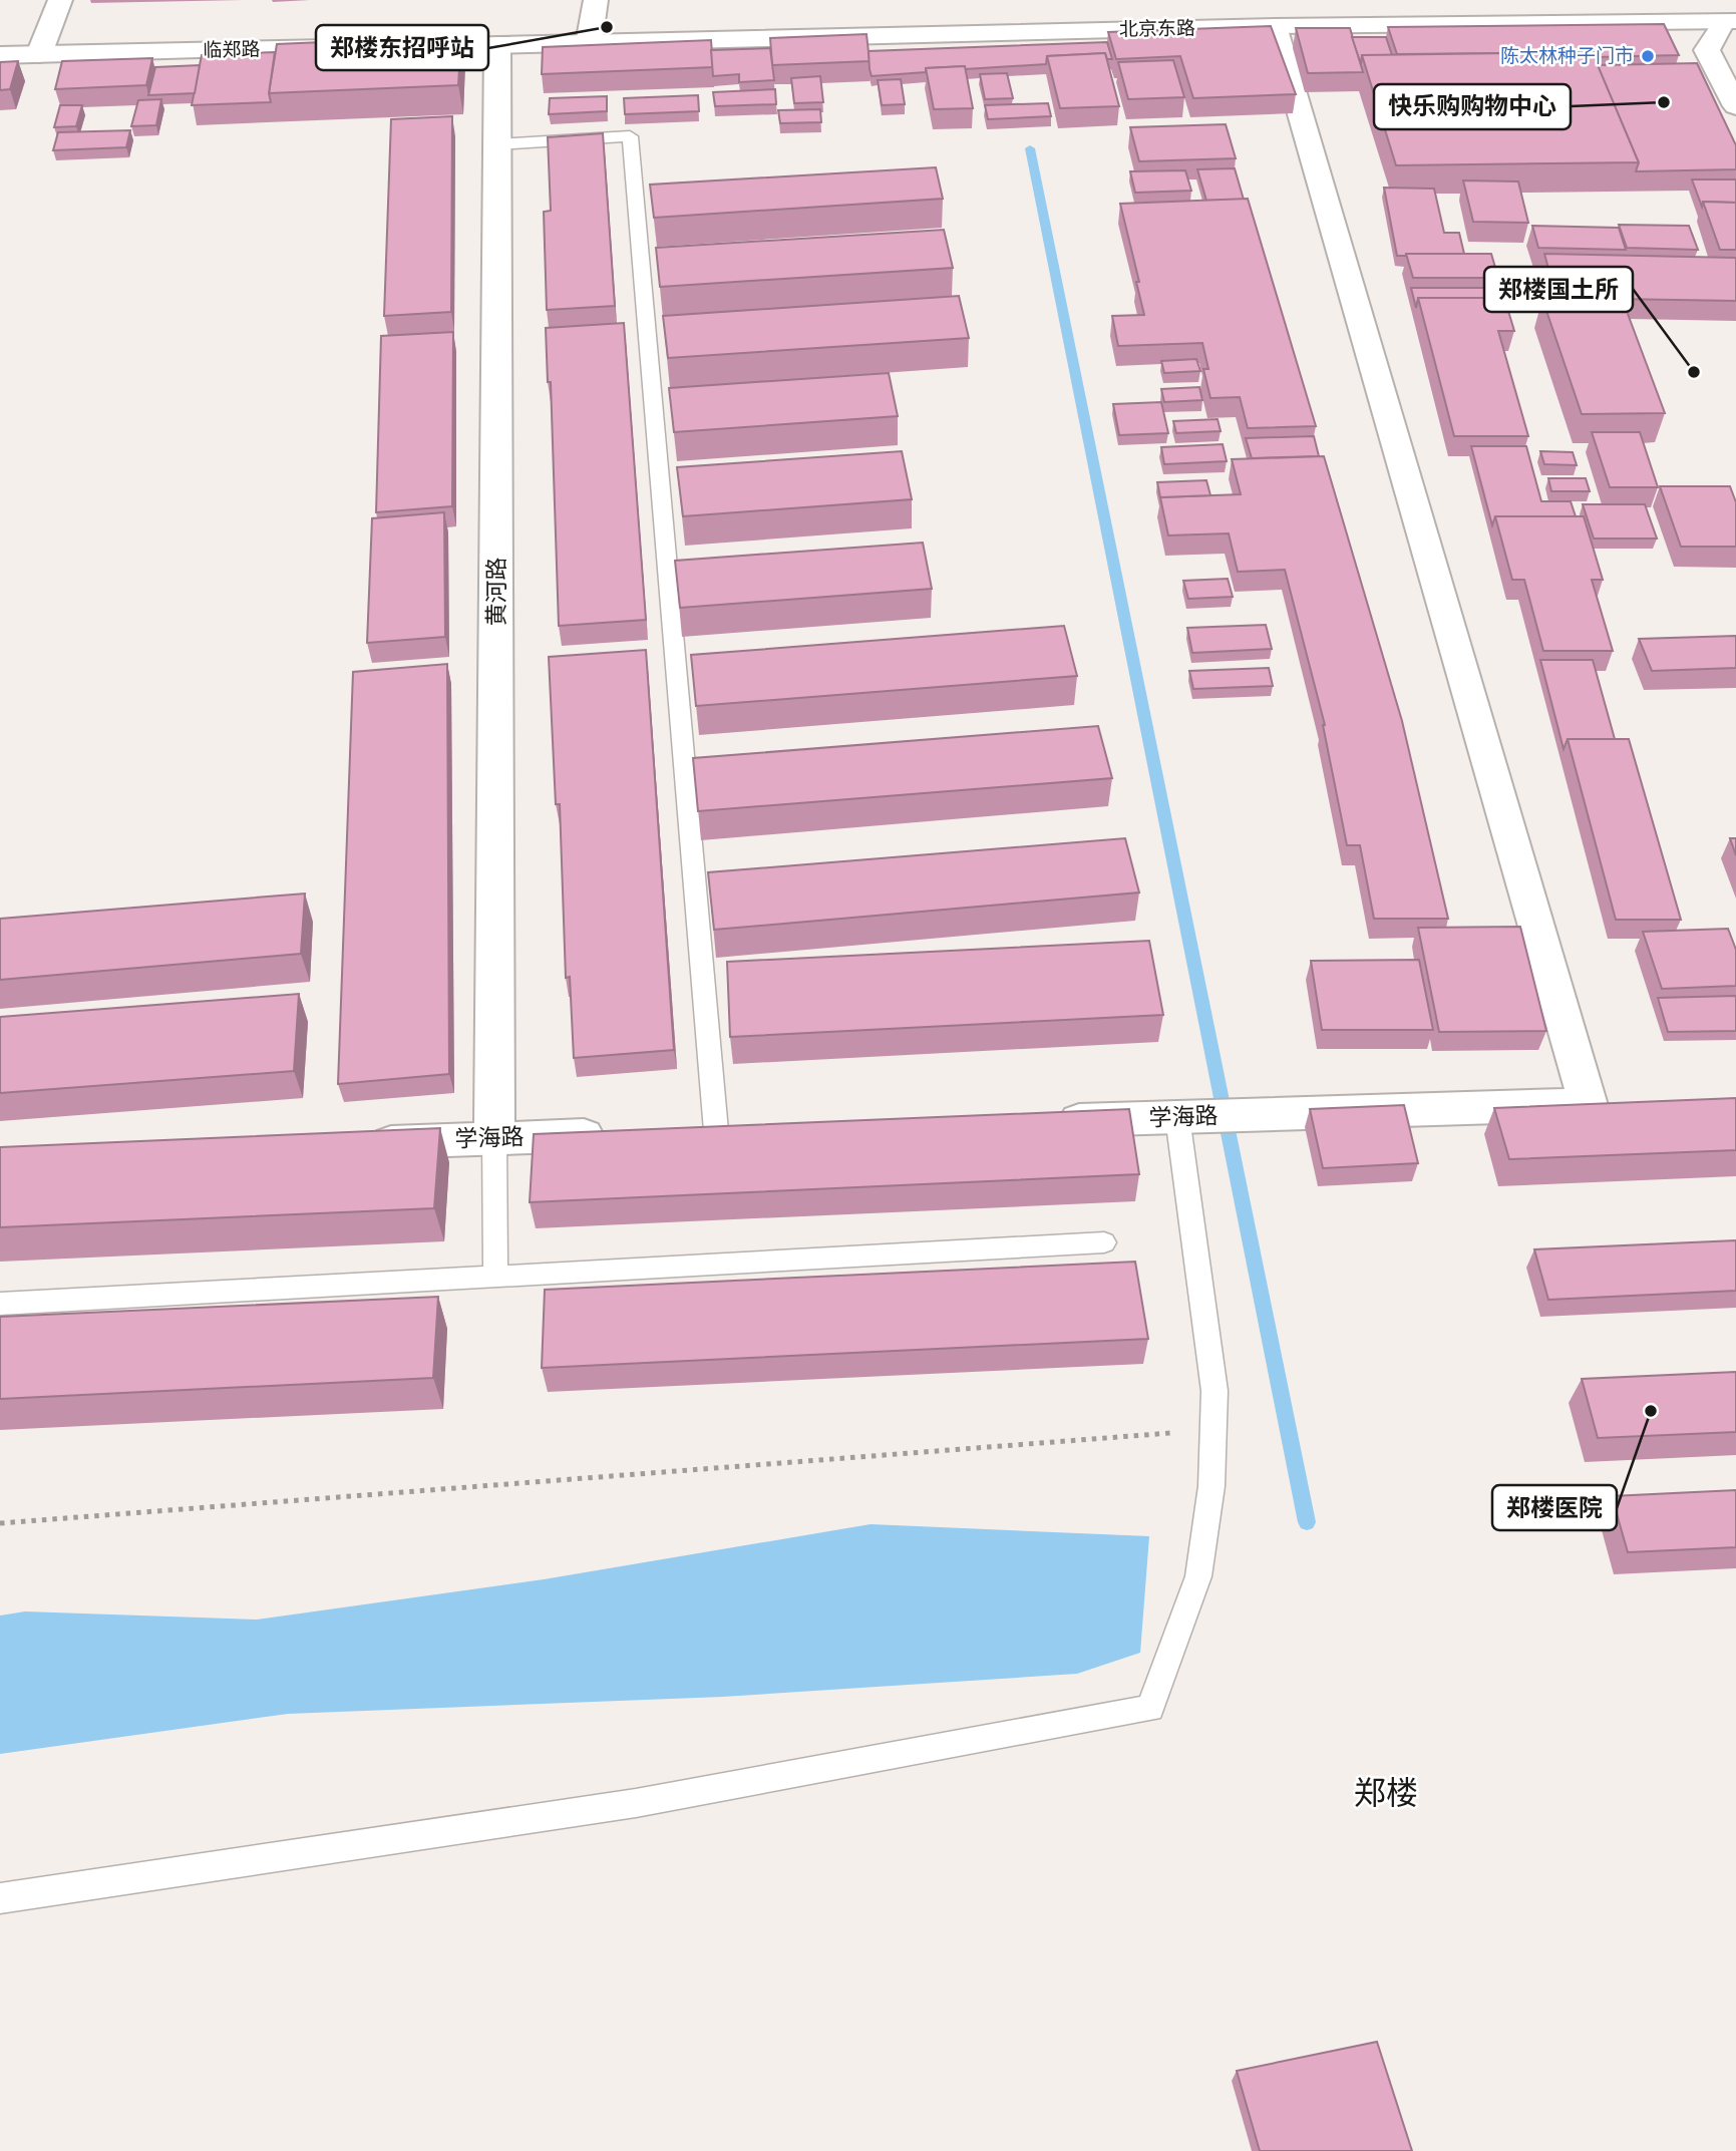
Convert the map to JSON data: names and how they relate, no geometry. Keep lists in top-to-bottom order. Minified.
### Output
{"streets":{"street":["北京东路","临郑路","黄河路","学海路"]},"crossings":[["黄河路","学海路"]],"districts":["郑楼"],"places":["郑楼东招呼站","陈太林种子门市","快乐购购物中心","郑楼国土所","郑楼医院"]}
